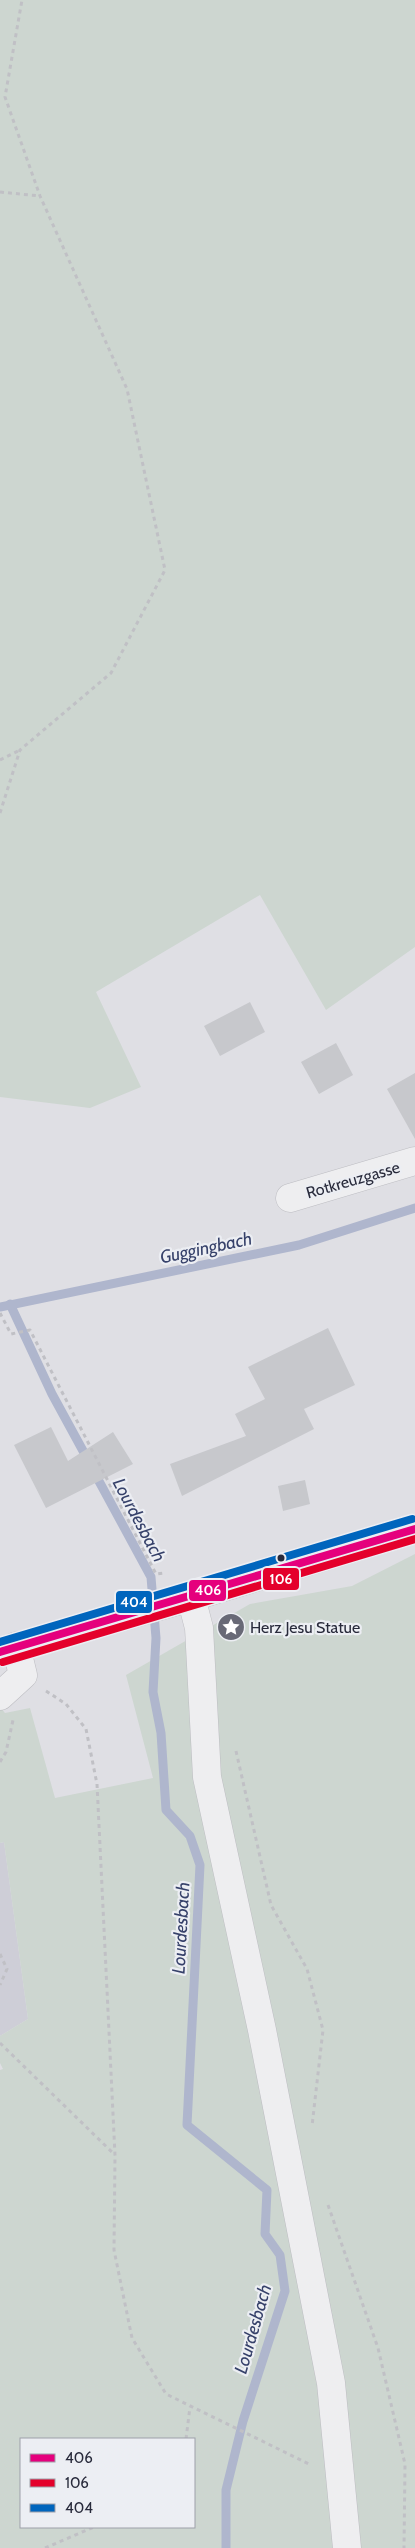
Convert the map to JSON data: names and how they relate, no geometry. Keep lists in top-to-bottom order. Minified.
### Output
{"streets":{"street":["Rotkreuzgasse"]},"water":["Guggingbach","Lourdesbach"],"places":{"place":["Herz Jesu Statue"]},"lines":["transit line 404","transit line 406","transit line 106"],"legend":["406","106","404"]}
